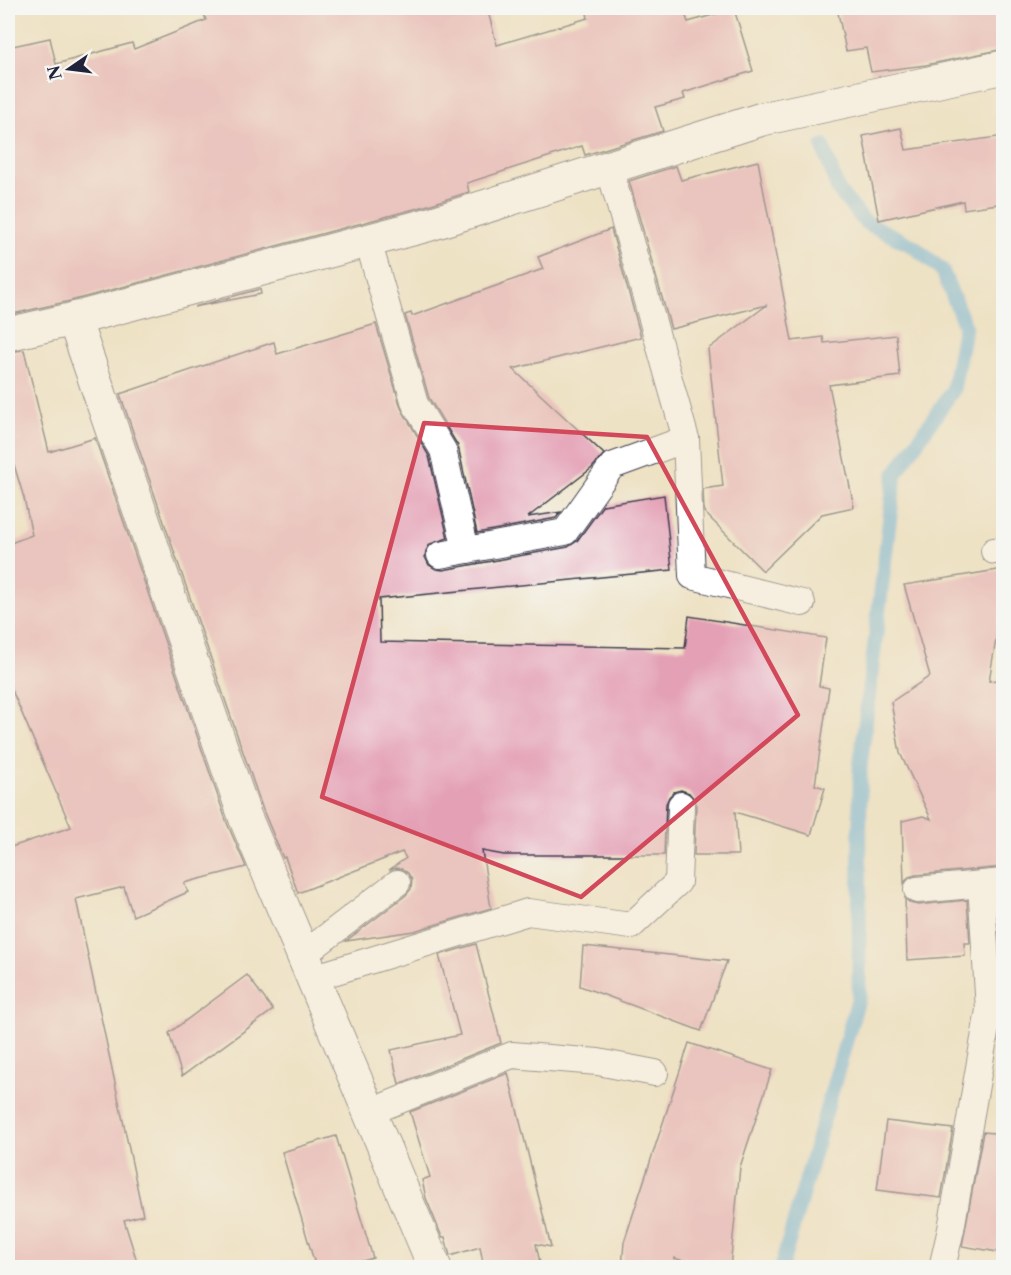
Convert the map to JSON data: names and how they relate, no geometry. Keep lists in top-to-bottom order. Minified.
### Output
{"north":"left"}
